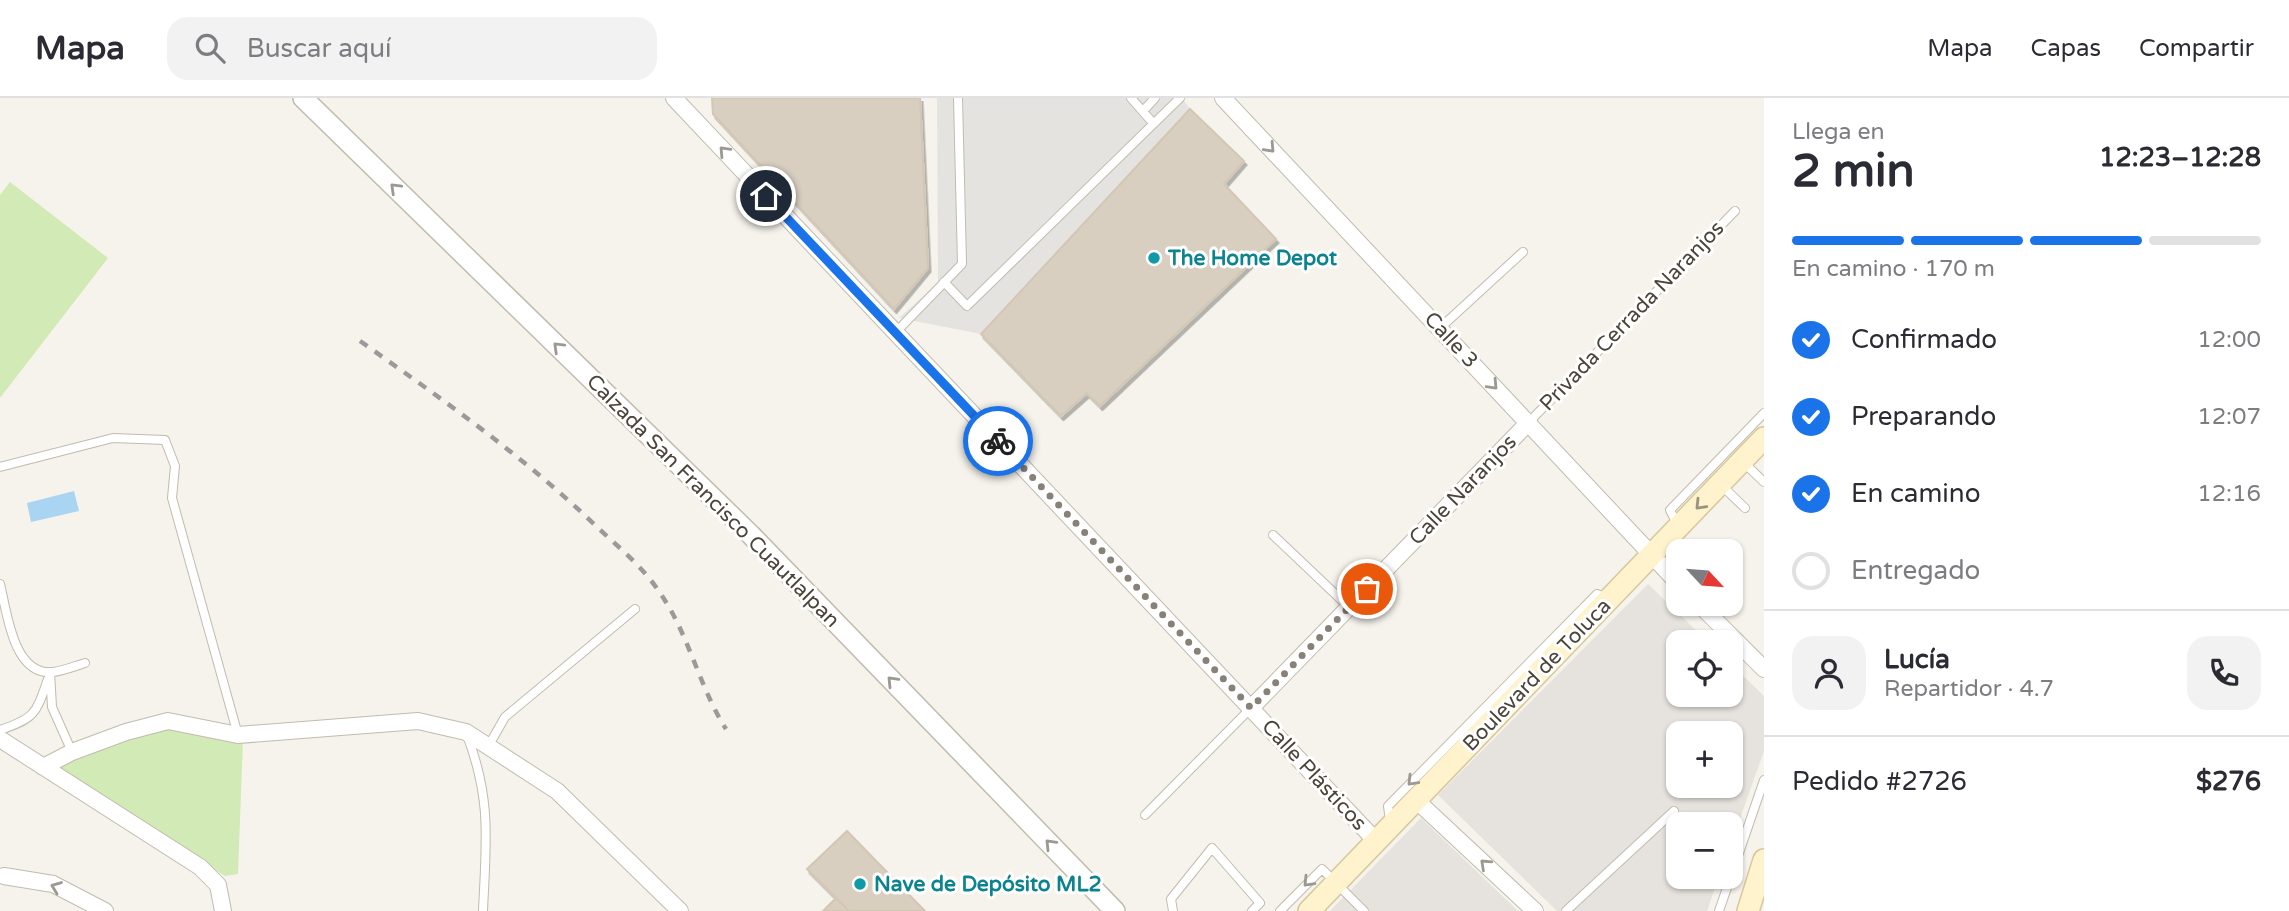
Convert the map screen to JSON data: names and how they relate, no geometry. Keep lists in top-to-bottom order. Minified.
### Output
{"streets":{"main road":["Boulevard de Toluca"],"street":["Calle 3","Calle Naranjos","Calzada San Francisco Cuautlalpan","Calle Plásticos"],"lane":["Privada Cerrada Naranjos"]},"crossings":[["Privada Cerrada Naranjos","Calle 3"],["Privada Cerrada Naranjos","Calle Naranjos"],["Calle 3","Calle Naranjos"],["Calle 3","Boulevard de Toluca"],["Calle Naranjos","Calle Plásticos"],["Boulevard de Toluca","Calle Plásticos"]],"one_way":["Calle 3","Calzada San Francisco Cuautlalpan"],"places":["The Home Depot","Nave de Depósito ML2"],"north":"bottom right","page":{"header":"Mapa","search":"Buscar aquí","nav":["Mapa","Capas","Compartir"],"heading":["2 min","Llega en","12:23–12:28"],"panel":["Lucía","Repartidor · 4.7","Pedido #2726","$276"],"bar":"En camino · 170 m","list":[["Confirmado","12:00"],["Preparando","12:07"],["En camino","12:16"],"Entregado"],"map_buttons":["+","−"]}}
